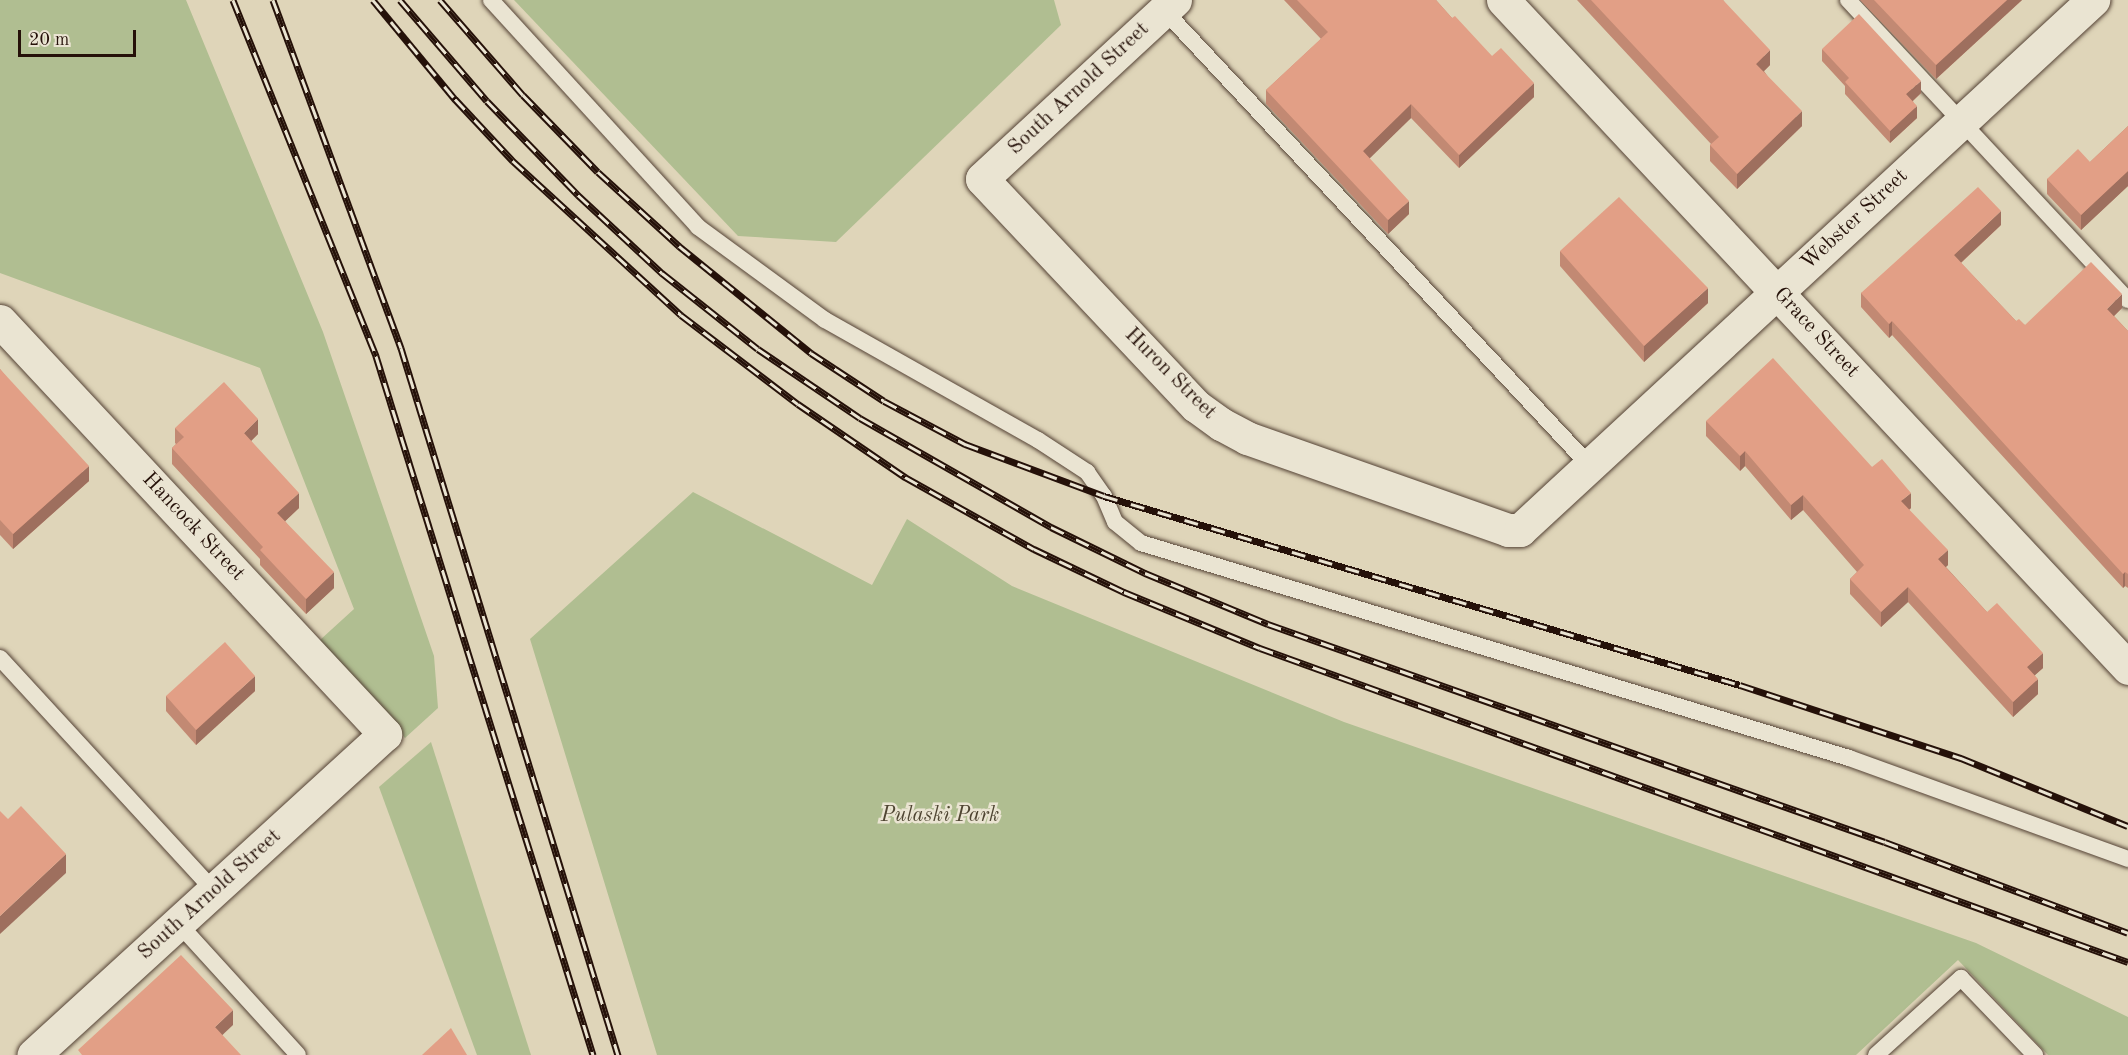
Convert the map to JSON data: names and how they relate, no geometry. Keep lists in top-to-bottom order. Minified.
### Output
{"streets":{"street":["South Arnold Street","Webster Street","Grace Street","Huron Street","Hancock Street"]},"crossings":[["South Arnold Street","Huron Street"],["South Arnold Street","Hancock Street"],["Webster Street","Grace Street"],["Webster Street","Huron Street"]],"parks":["Pulaski Park"],"scale_bar":"20 m"}
